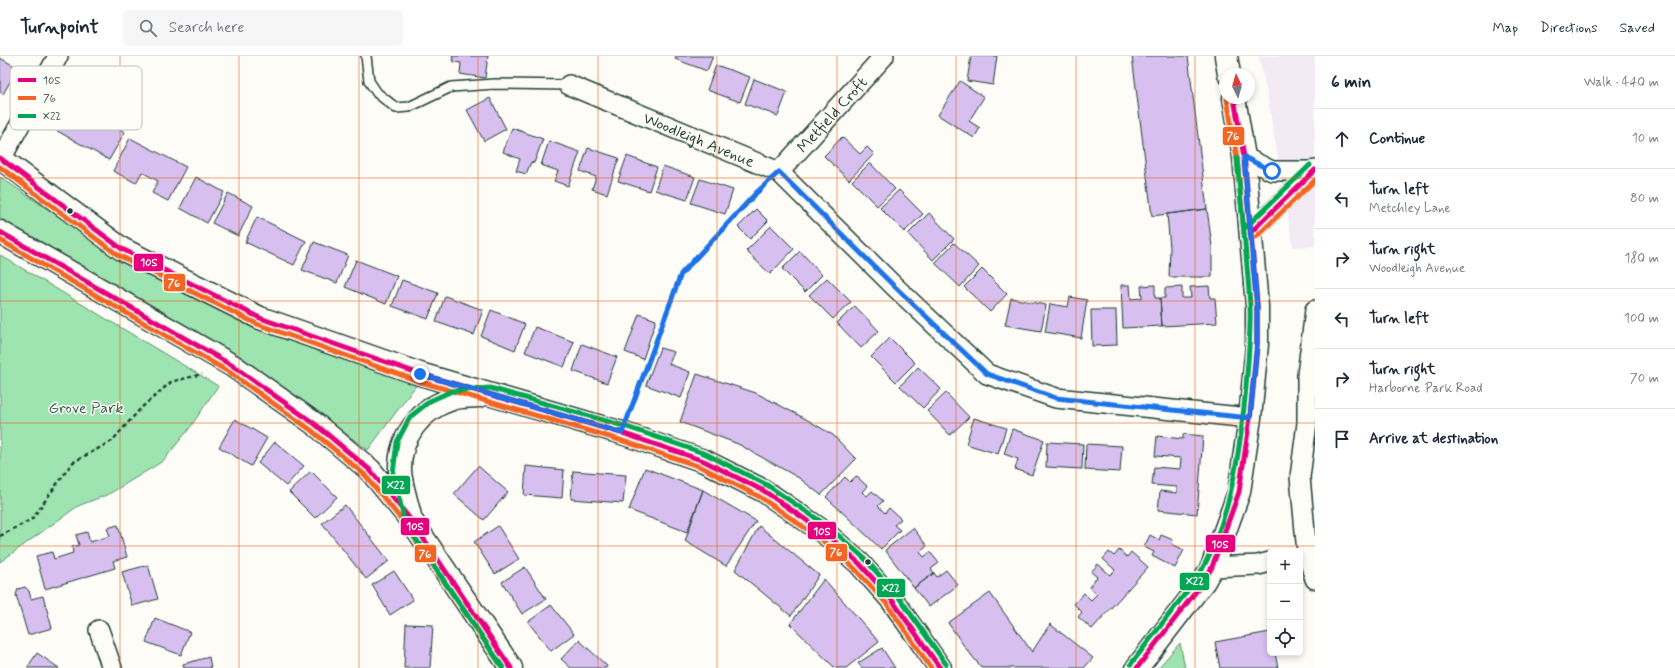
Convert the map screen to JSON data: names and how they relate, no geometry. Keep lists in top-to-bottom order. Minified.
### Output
{"streets":{"street":["Metfield Croft","Woodleigh Avenue"]},"crossings":[["Metfield Croft","Woodleigh Avenue"]],"parks":["Grove Park"],"lines":["transit line 10S","transit line 76","transit line X22"],"legend":["10S","76","X22"],"north":"top","page":{"header":"Turnpoint","search":"Search here","nav":["Map","Directions","Saved"],"heading":["6 min","Walk · 440 m"],"list":[["Continue","10 m"],["Turn left","Metchley Lane","80 m"],["Turn right","Woodleigh Avenue","180 m"],["Turn left","100 m"],["Turn right","Harborne Park Road","70 m"],"Arrive at destination"],"map_buttons":["+","−"]}}
